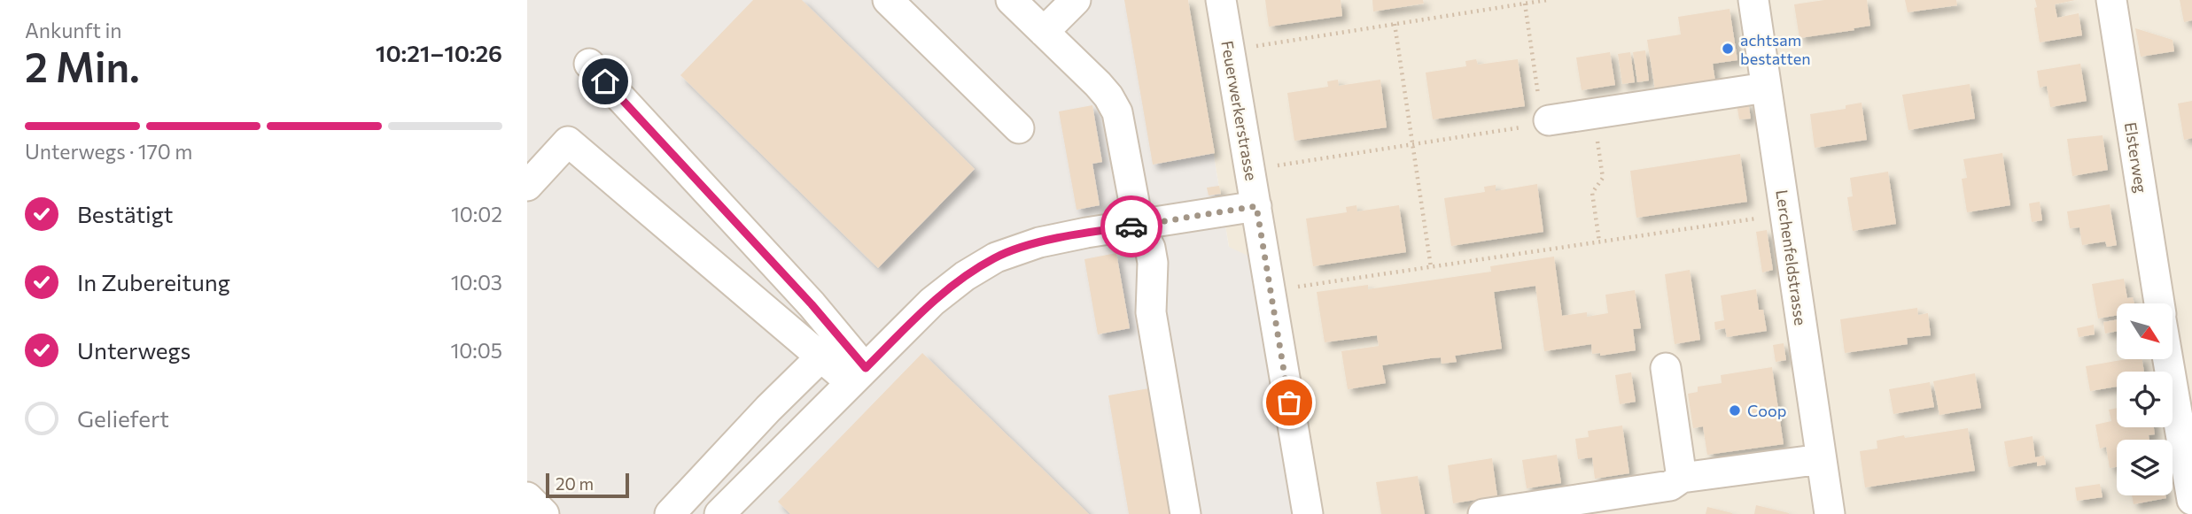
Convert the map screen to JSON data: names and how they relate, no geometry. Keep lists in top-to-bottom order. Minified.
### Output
{"streets":{"street":["Feuerwerkerstrasse","Elsterweg","Lerchenfeldstrasse"]},"places":["achtsam bestatten","Coop"],"scale_bar":"20 m","north":"bottom right","page":{"heading":["2 Min.","Ankunft in","10:21–10:26"],"bar":"Unterwegs · 170 m","list":[["Bestätigt","10:02"],["In Zubereitung","10:03"],["Unterwegs","10:05"],"Geliefert"],"scale":"20 m"}}
